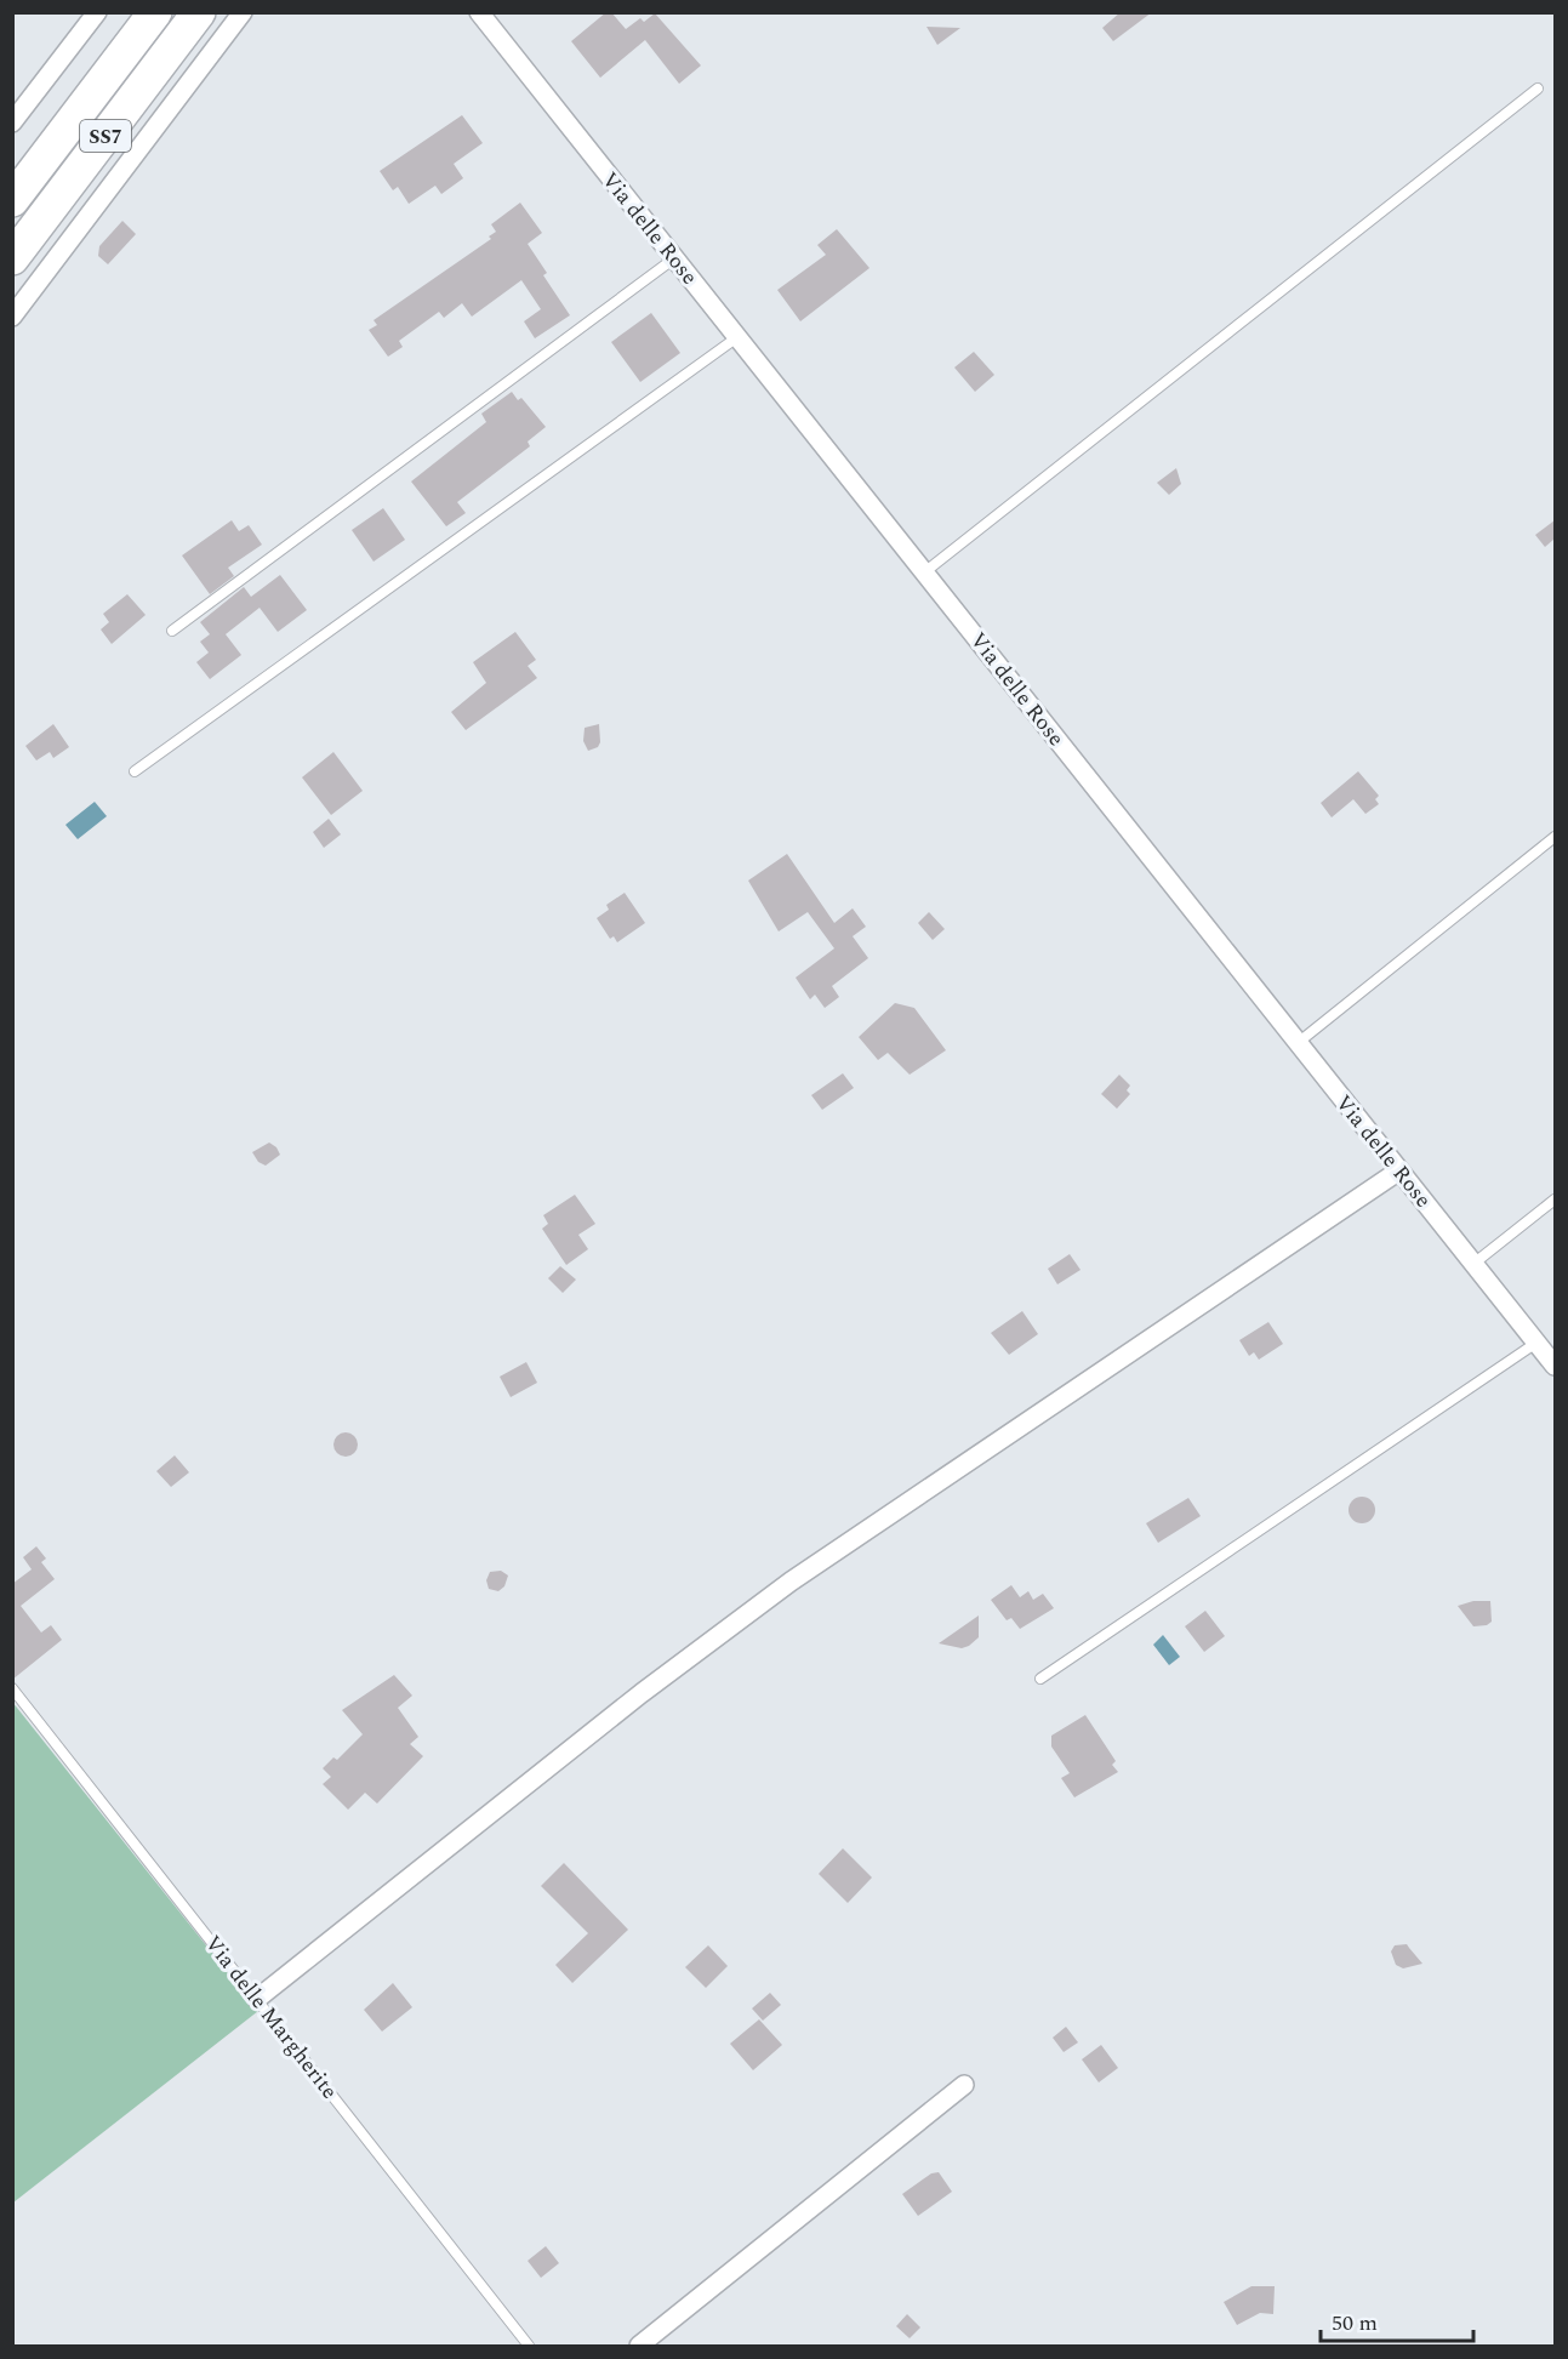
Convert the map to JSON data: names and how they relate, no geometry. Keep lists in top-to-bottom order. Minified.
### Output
{"streets":{"highway":["SS7"],"street":["Via delle Rose"],"lane":["Via delle Margherite"]},"scale_bar":"50 m"}
